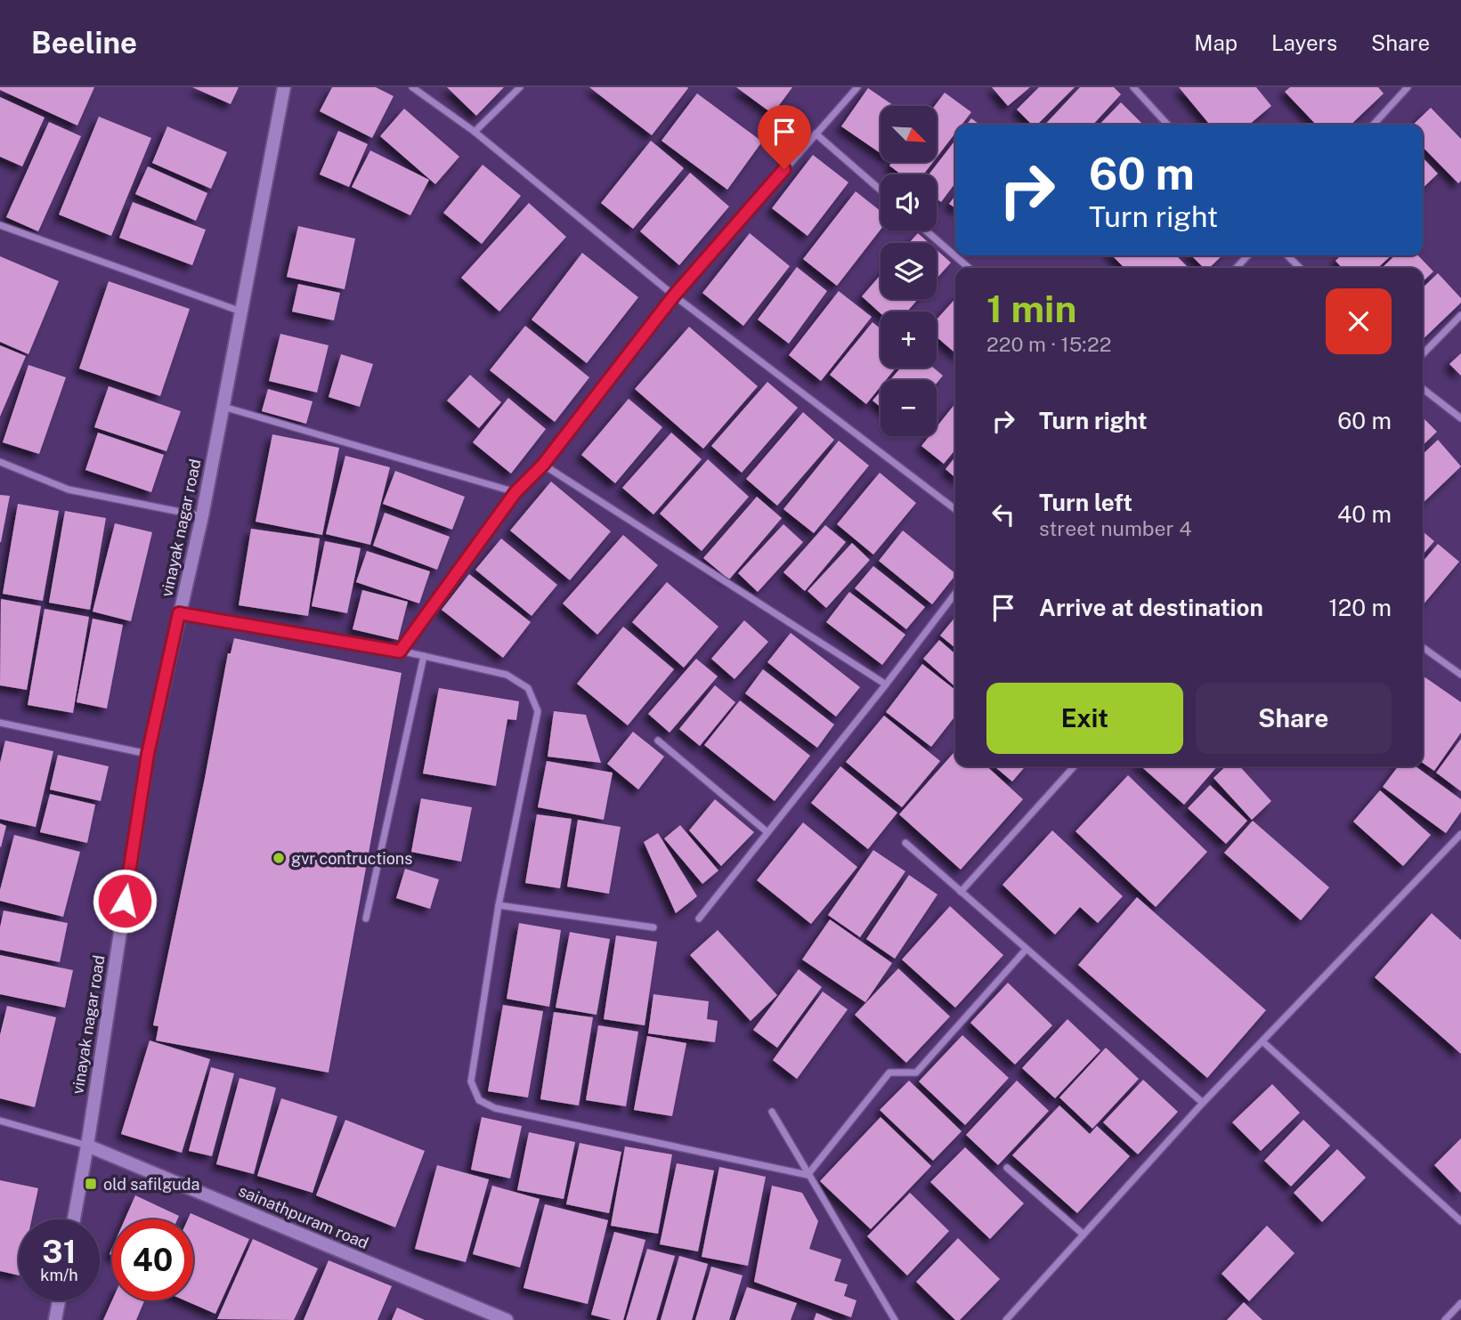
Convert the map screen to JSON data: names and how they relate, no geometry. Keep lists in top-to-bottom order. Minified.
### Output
{"streets":{"street":["vinayak nagar road","sainathpuram road"]},"crossings":[["vinayak nagar road","sainathpuram road"]],"places":{"other":["gvr contructions"],"transit":["old safilguda"]},"north":"bottom right","page":{"header":"Beeline","nav":["Map","Layers","Share"],"map_buttons":["+","−"],"turn":["60 m","Turn right"],"heading":["1 min","220 m · 15:22"],"list":[{"name":"Turn right","value":"60 m"},{"name":"Turn left","note":"street number 4","value":"40 m"},{"name":"Arrive at destination","value":"120 m"}],"buttons":["Exit","Share"],"speed":"31 km/h","limit":"40"}}
